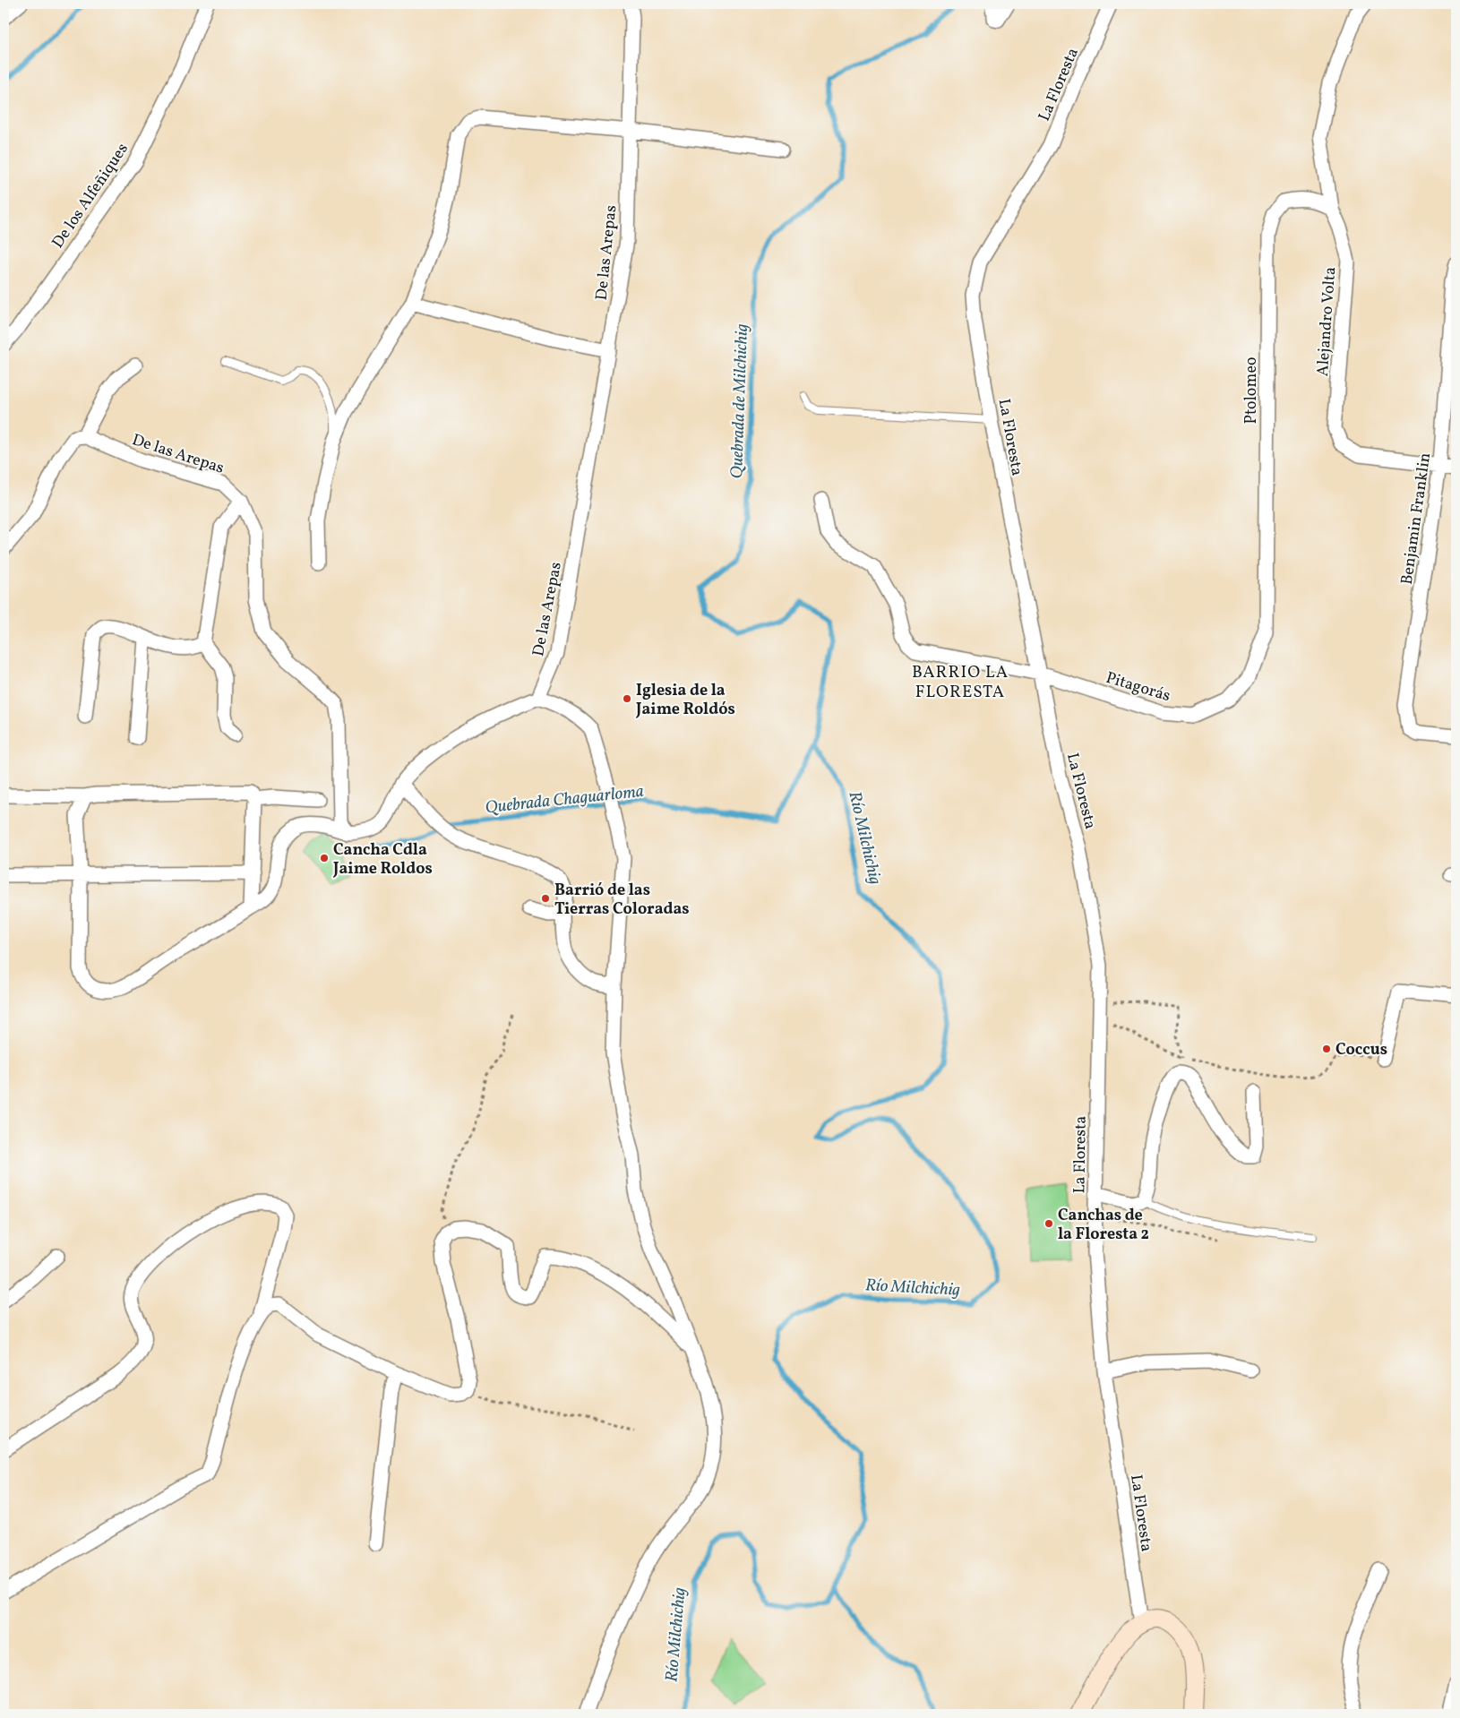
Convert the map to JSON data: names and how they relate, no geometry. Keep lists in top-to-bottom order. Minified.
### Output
{"streets":{"street":["La Floresta","De los Alfeñiques","De las Arepas","Alejandro Volta","Ptolomeo","Benjamin Franklin","Pitagorás"]},"crossings":[["La Floresta","Pitagorás"],["Alejandro Volta","Ptolomeo"],["Alejandro Volta","Benjamin Franklin"],["Ptolomeo","Pitagorás"]],"districts":["BARRIO LA FLORESTA"],"water":["Quebrada de Milchichig","Quebrada Chaguarloma","Río Milchichig"],"places":["Iglesia de la Jaime Roldós","Cancha Cdla Jaime Roldos","Barrió de las Tierras Coloradas","Coccus","Canchas de la Floresta 2"]}
